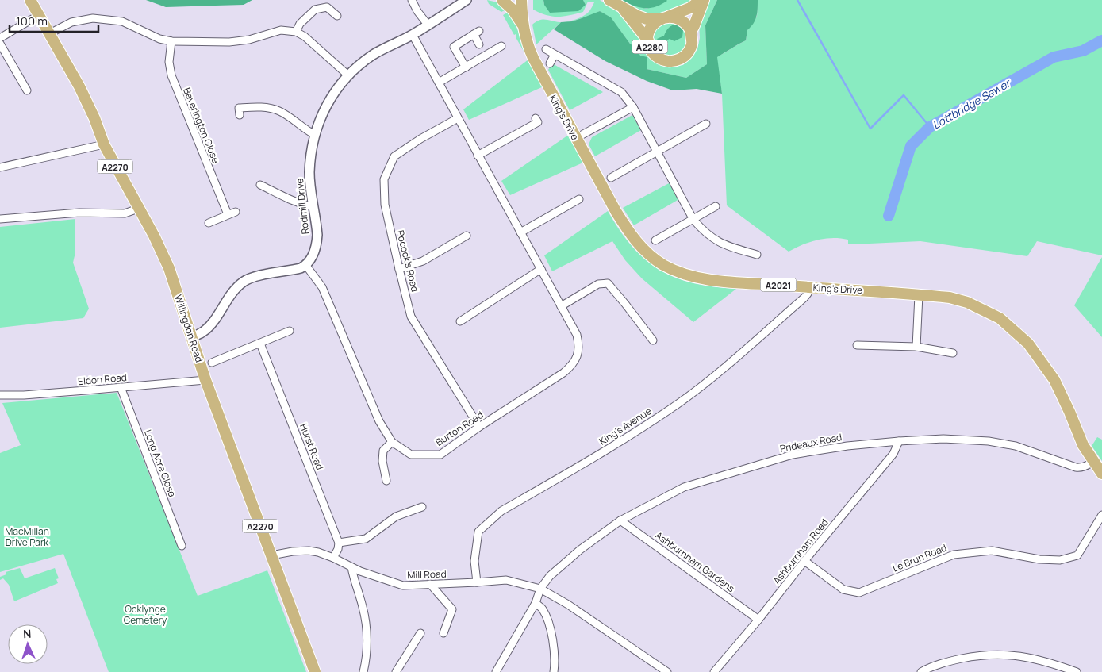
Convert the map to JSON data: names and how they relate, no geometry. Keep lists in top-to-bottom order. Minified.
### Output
{"streets":{"main road":["A2280","King's Drive","A2270","A2021","Willingdon Road"],"street":["Beverington Close","Rodmill Drive","Pocock's Road","Eldon Road","King's Avenue","Burton Road","Prideaux Road","Hurst Road","Long Acre Close","Ashburnham Road","Le Brun Road","Ashburnham Gardens","Mill Road"]},"crossings":[["King's Drive","A2021"],["King's Drive","King's Avenue"],["King's Drive","Prideaux Road"],["Rodmill Drive","Burton Road"],["Pocock's Road","Burton Road"],["A2021","Prideaux Road"],["Willingdon Road","Eldon Road"],["Willingdon Road","Mill Road"],["Eldon Road","Long Acre Close"],["King's Avenue","Mill Road"],["Prideaux Road","Ashburnham Road"],["Prideaux Road","Ashburnham Gardens"],["Prideaux Road","Mill Road"],["Ashburnham Road","Le Brun Road"],["Ashburnham Road","Ashburnham Gardens"]],"water":["Lottbridge Sewer"],"parks":["MacMillan Drive Park","Ocklynge Cemetery"],"scale_bar":"100 m","north":"top"}
